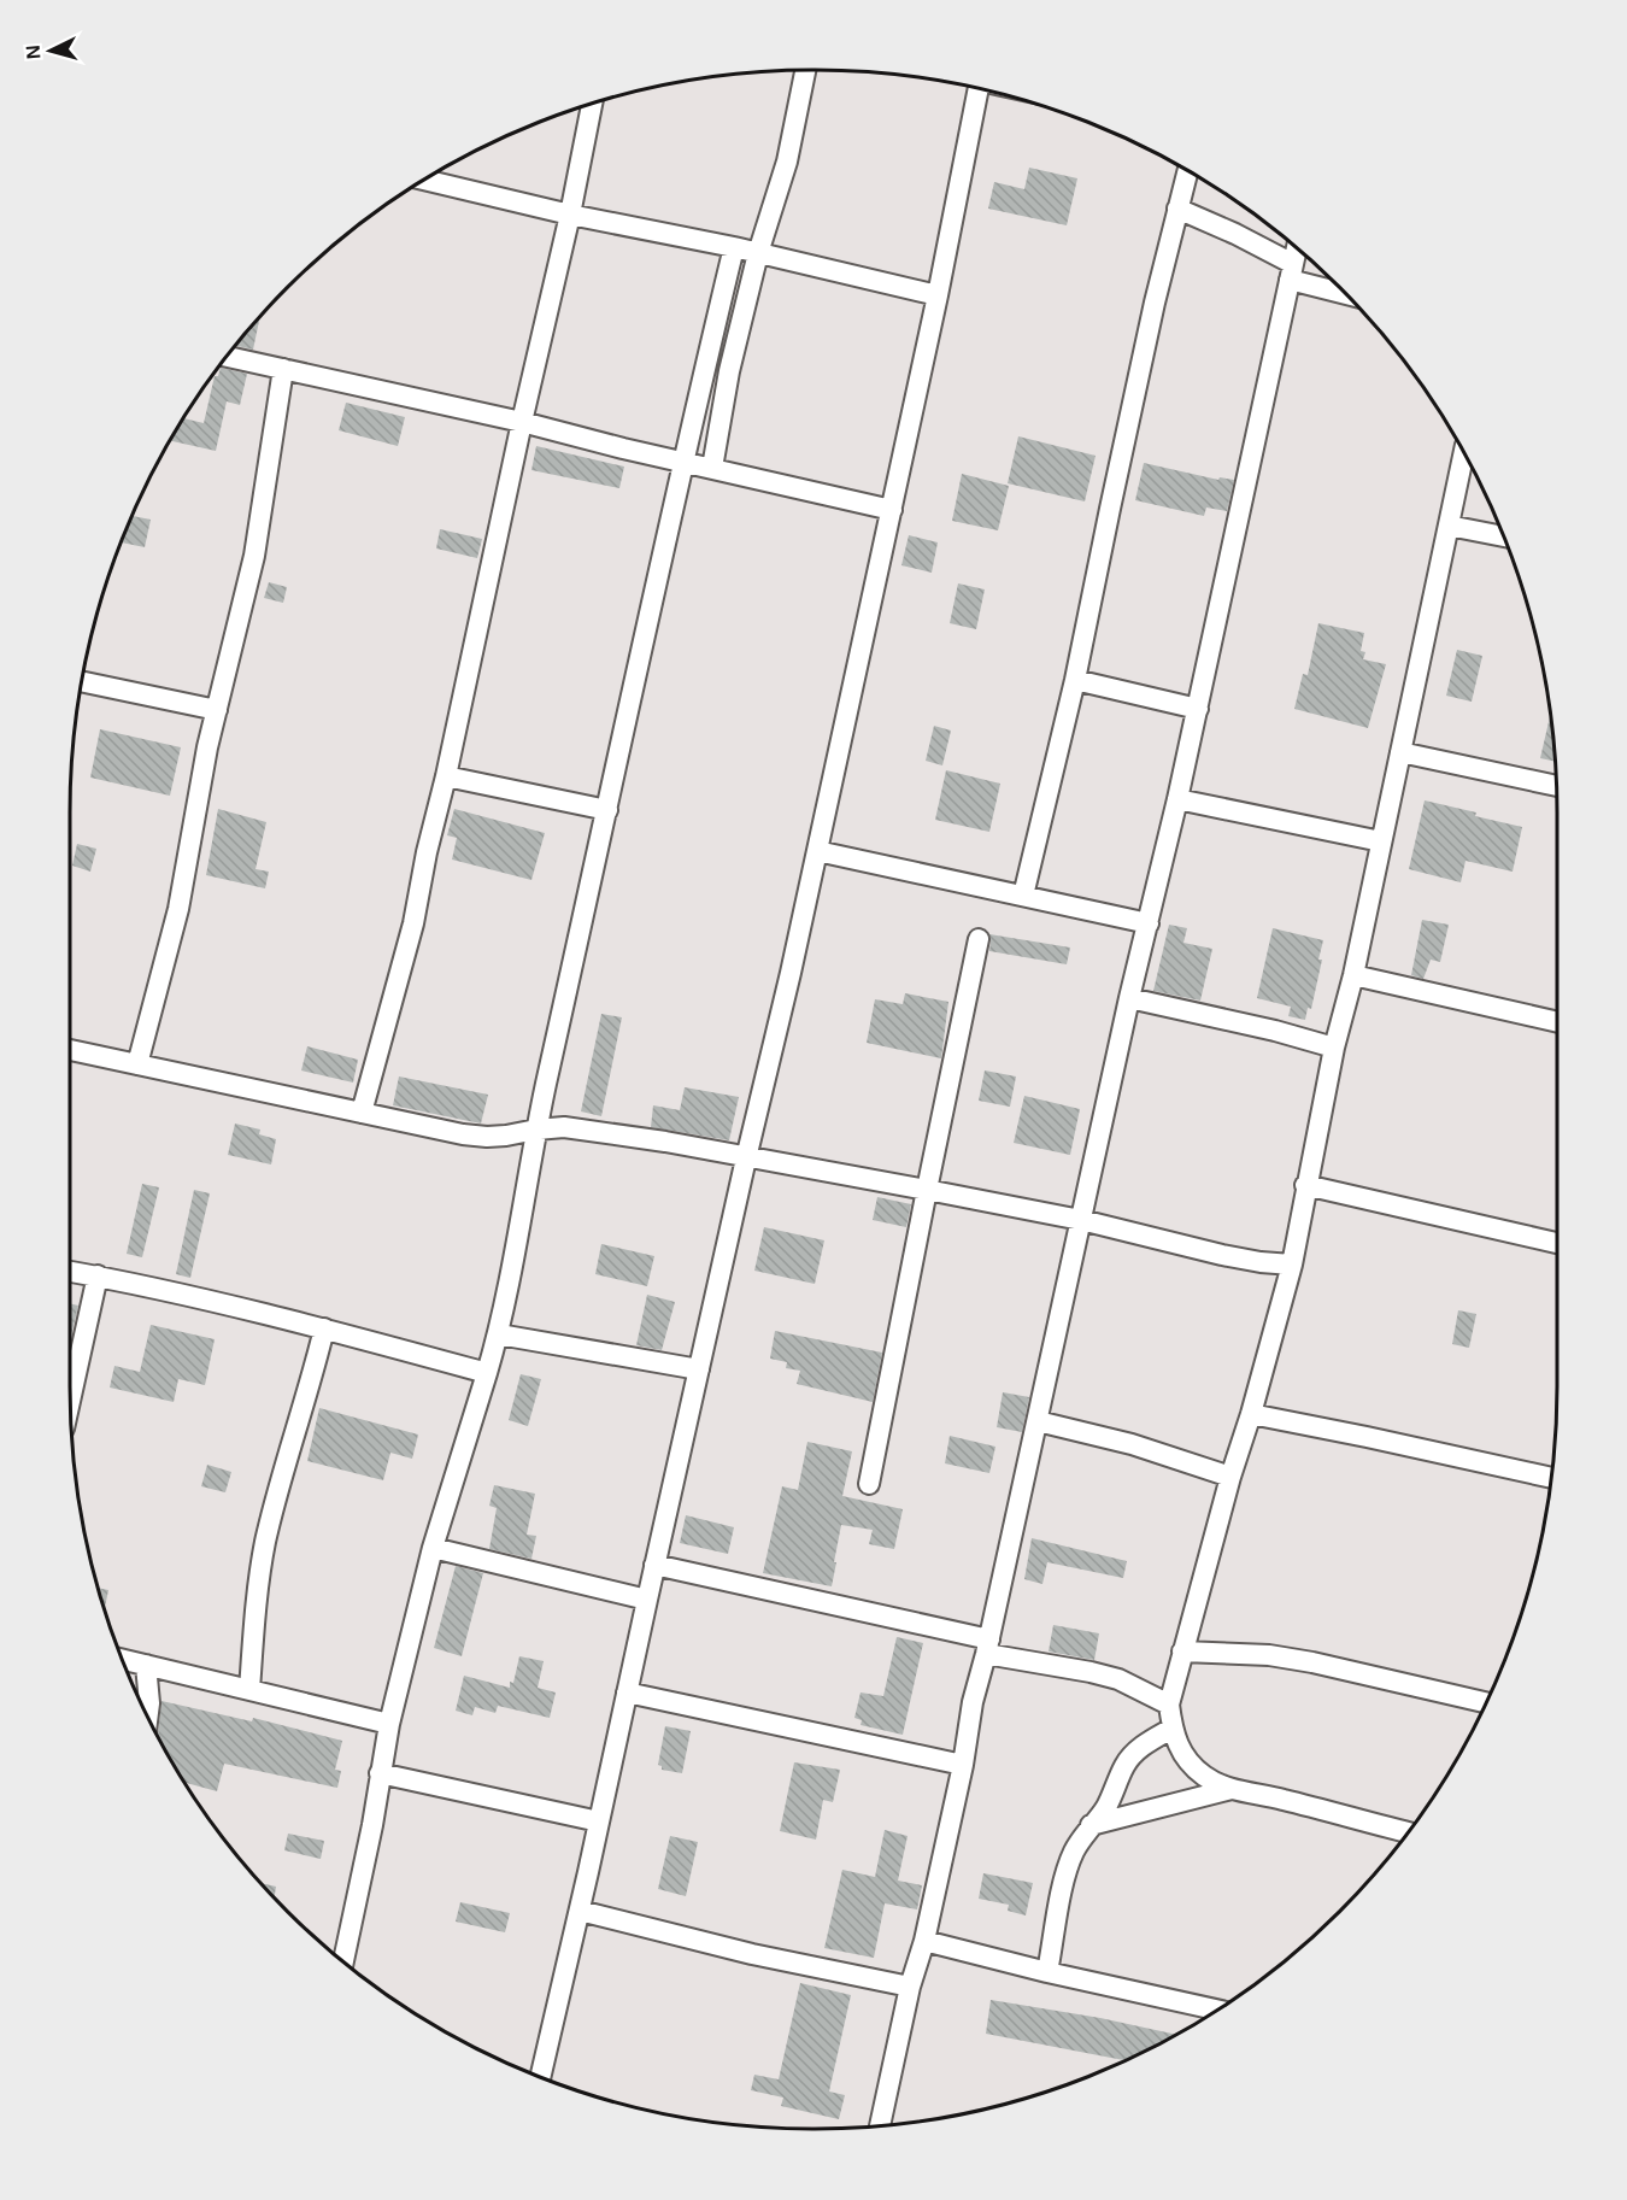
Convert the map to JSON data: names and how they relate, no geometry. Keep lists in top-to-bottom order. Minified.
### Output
{"north":"left"}
